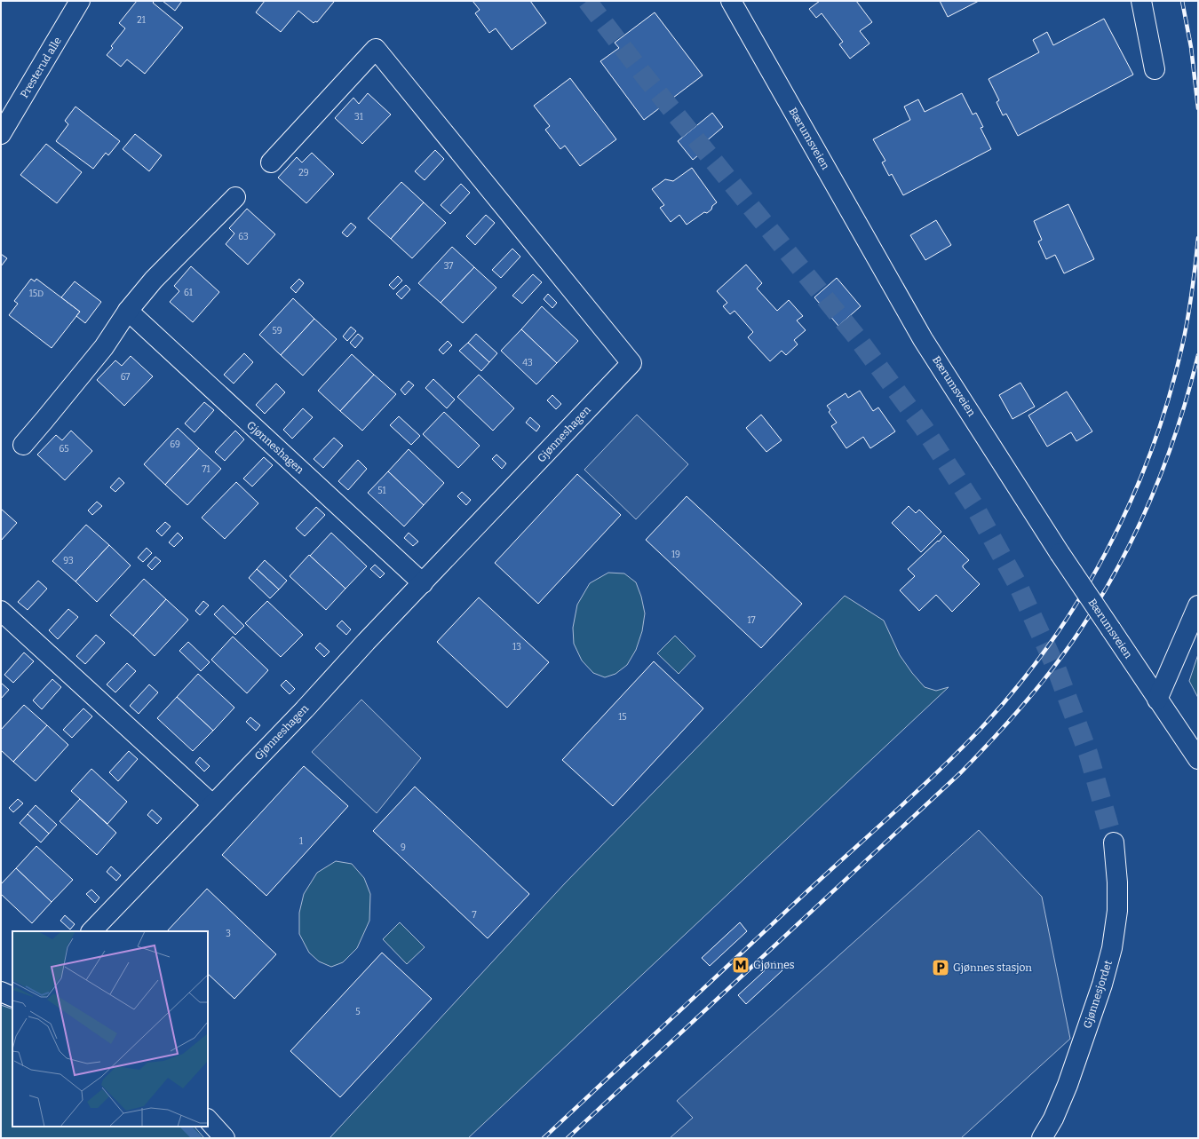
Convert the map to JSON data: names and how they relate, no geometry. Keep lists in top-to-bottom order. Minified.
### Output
{"streets":{"street":["Presterud alle","Bærumsveien","Gjønneshagen","Gjønnesjordet"]},"places":{"metro station":["Gjønnes"],"parking":["Gjønnes stasjon"]},"house_numbers":["21","31","29","63","37","61","15D","59","43","67","69","65","71","51","19","93","17","13","15","1","9","7","3","5"]}
